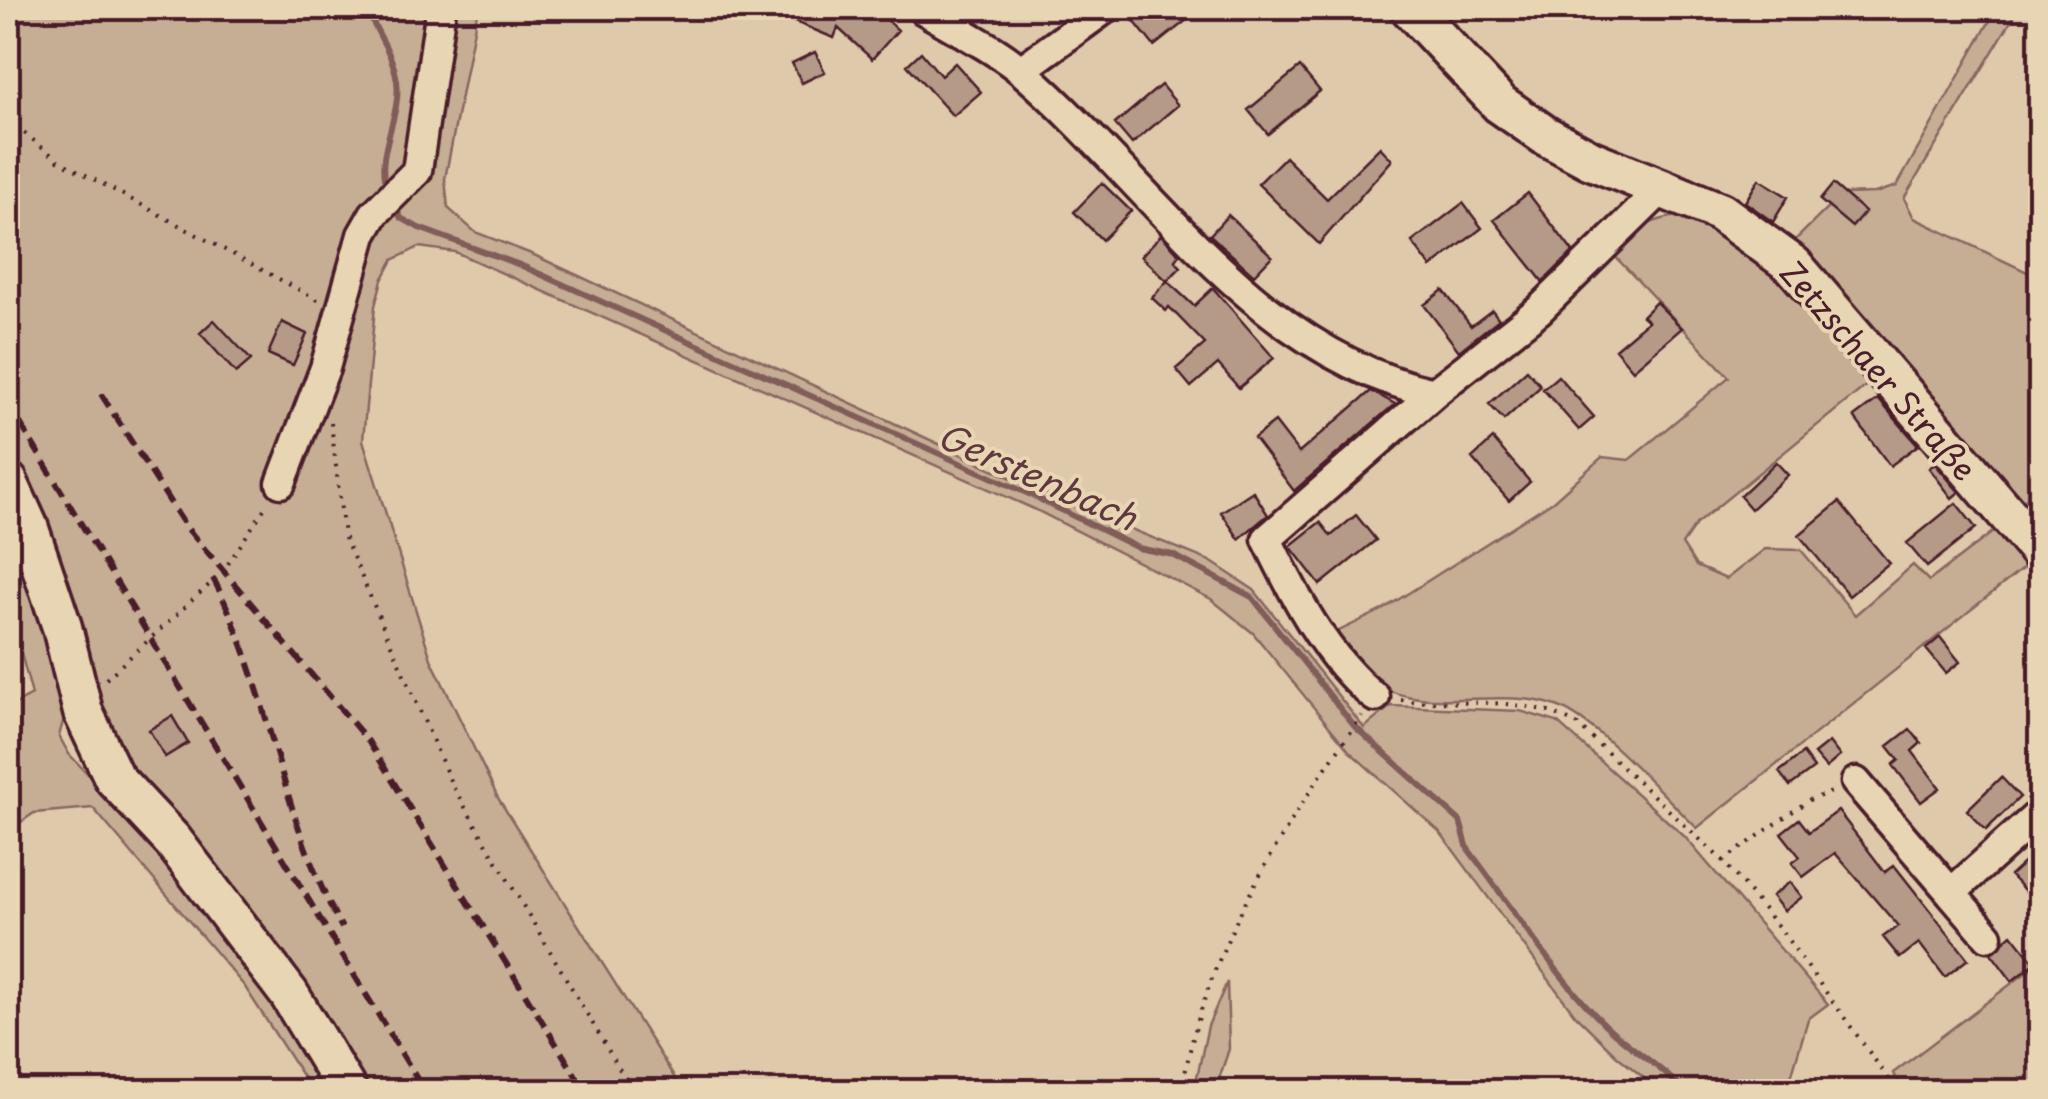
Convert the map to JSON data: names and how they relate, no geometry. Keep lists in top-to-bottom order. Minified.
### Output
{"streets":{"street":["Zetzschaer Straße"]},"water":["Gerstenbach"]}
